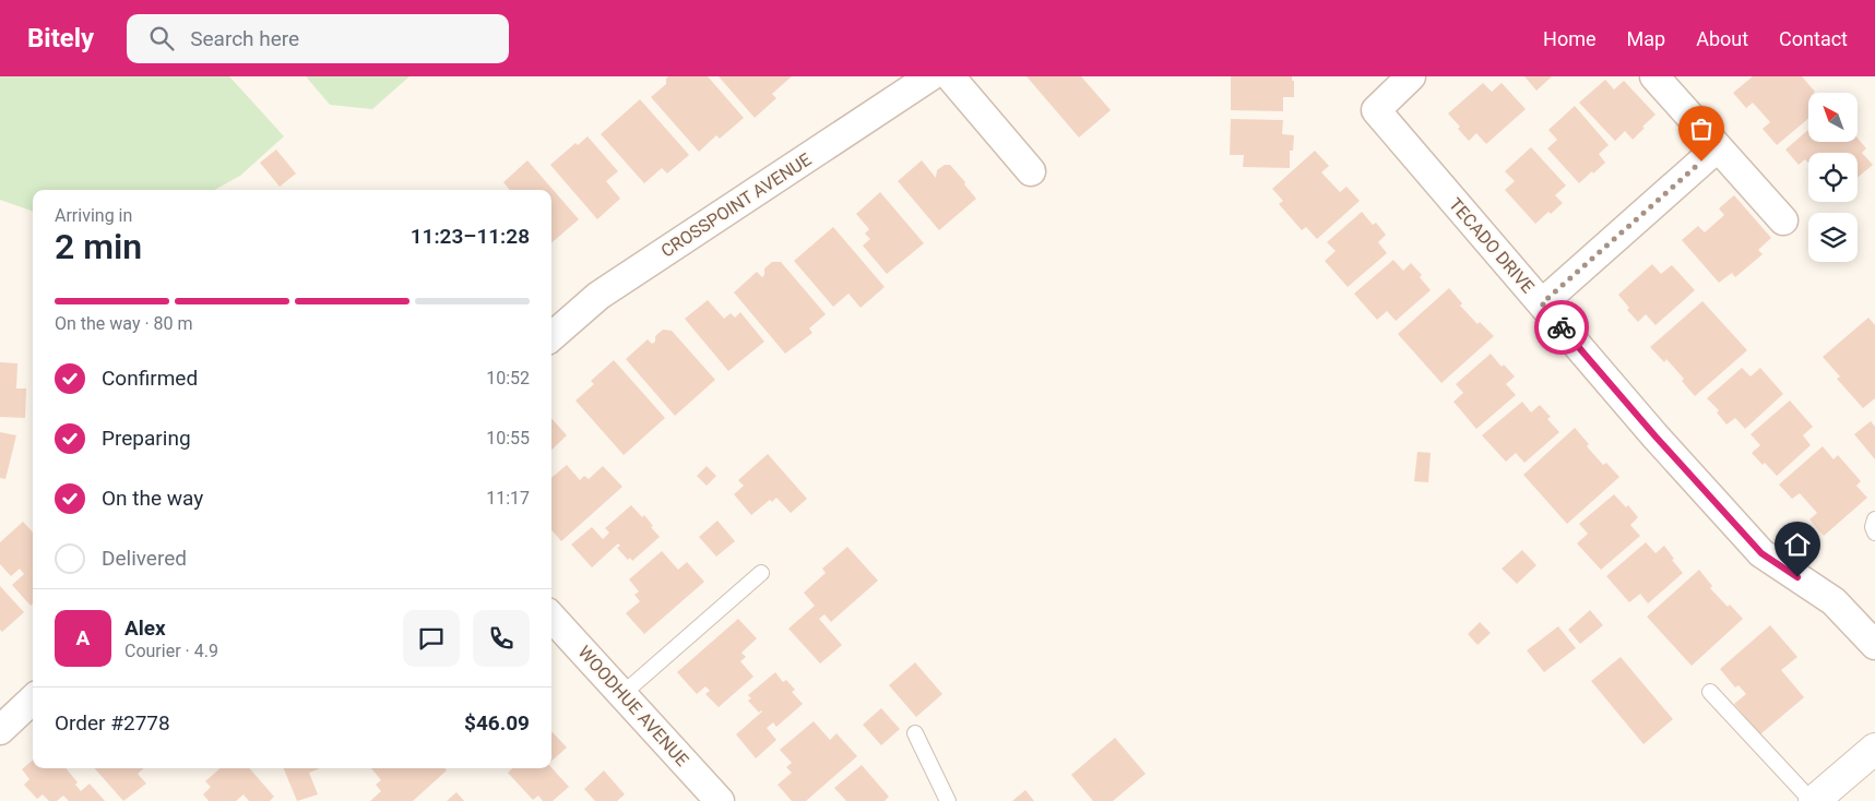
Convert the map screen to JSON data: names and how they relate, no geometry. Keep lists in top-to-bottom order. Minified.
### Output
{"streets":{"street":["CROSSPOINT AVENUE","TECADO DRIVE","WOODHUE AVENUE"]},"north":"top left","page":{"header":"Bitely","search":"Search here","nav":["Home","Map","About","Contact"],"heading":["2 min","Arriving in","11:23–11:28"],"panel":["Alex","Courier · 4.9","Order #2778","$46.09"],"bar":"On the way · 80 m","list":[["Confirmed","10:52"],["Preparing","10:55"],["On the way","11:17"],"Delivered"],"round":"A"}}
